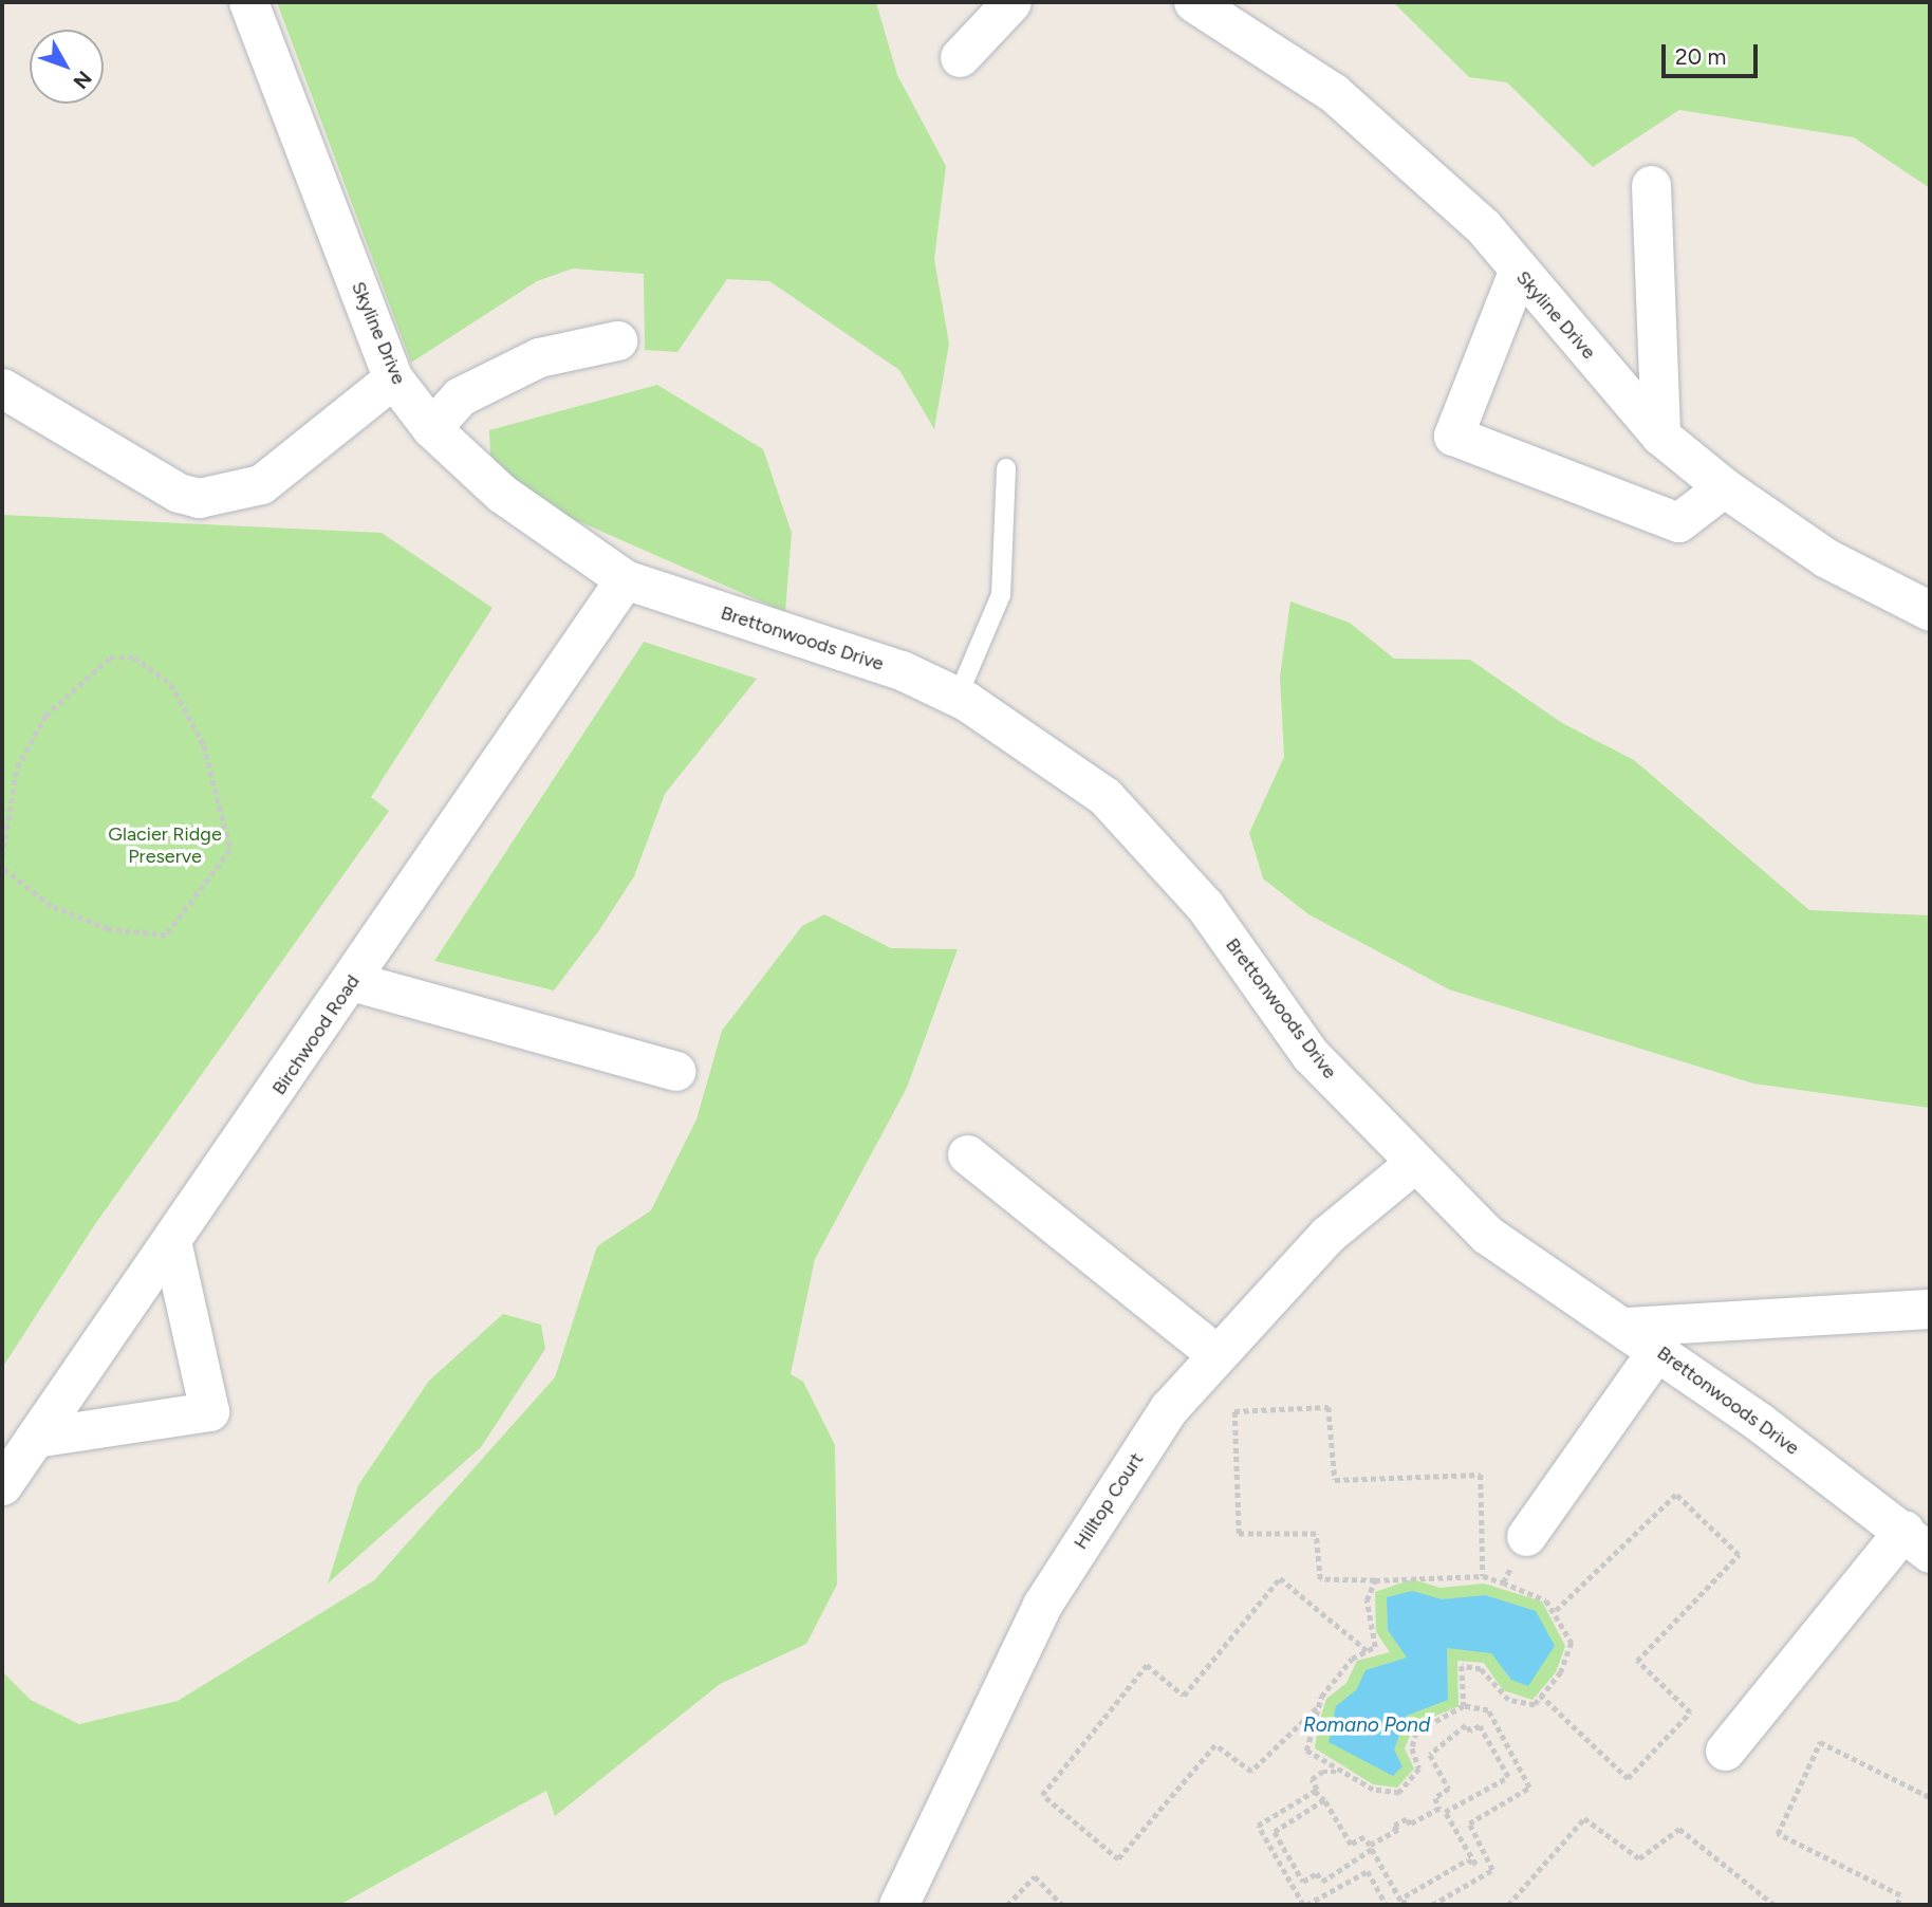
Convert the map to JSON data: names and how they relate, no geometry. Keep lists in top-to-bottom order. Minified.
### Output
{"streets":{"street":["Skyline Drive","Brettonwoods Drive","Birchwood Road","Hilltop Court"]},"crossings":[["Skyline Drive","Brettonwoods Drive"],["Skyline Drive","Birchwood Road"],["Brettonwoods Drive","Birchwood Road"],["Brettonwoods Drive","Hilltop Court"]],"water":["Romano Pond"],"parks":["Glacier Ridge Preserve"],"scale_bar":"20 m","north":"bottom right"}
